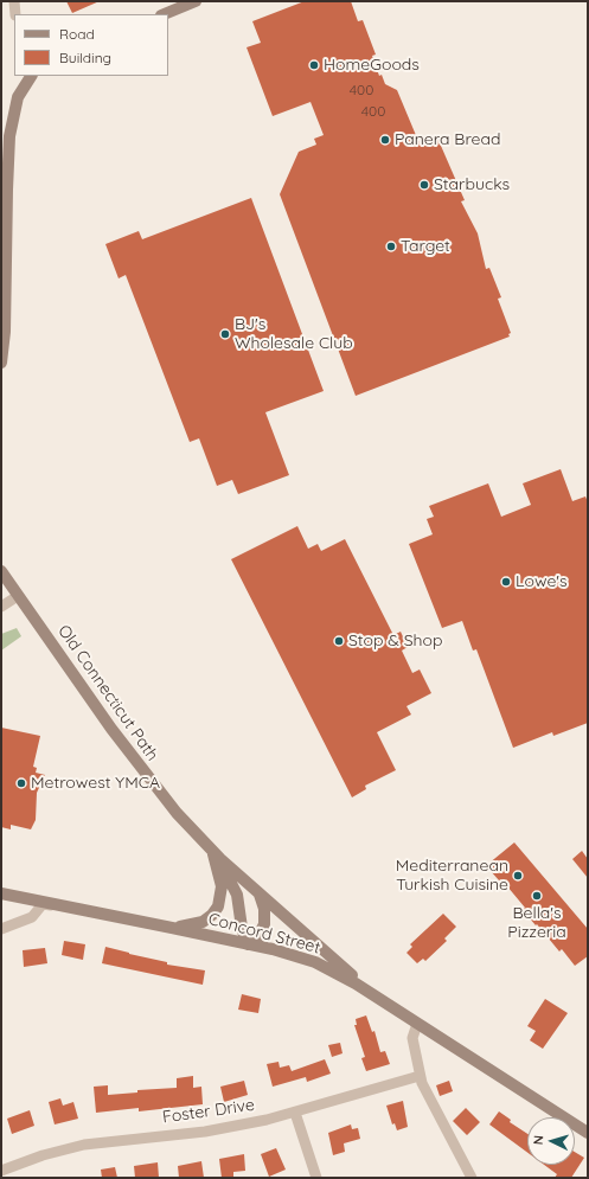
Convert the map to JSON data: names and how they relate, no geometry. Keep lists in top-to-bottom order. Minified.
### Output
{"streets":{"main road":["Old Connecticut Path","Concord Street"],"street":["Foster Drive"]},"crossings":[["Old Connecticut Path","Concord Street"]],"places":["HomeGoods","Panera Bread","Starbucks","Target","BJ's Wholesale Club","Lowe's","Stop & Shop","Metrowest YMCA","Mediterranean Turkish Cuisine","Bella's Pizzeria"],"house_numbers":["400","400"],"legend":["Road","Building"],"north":"left"}
